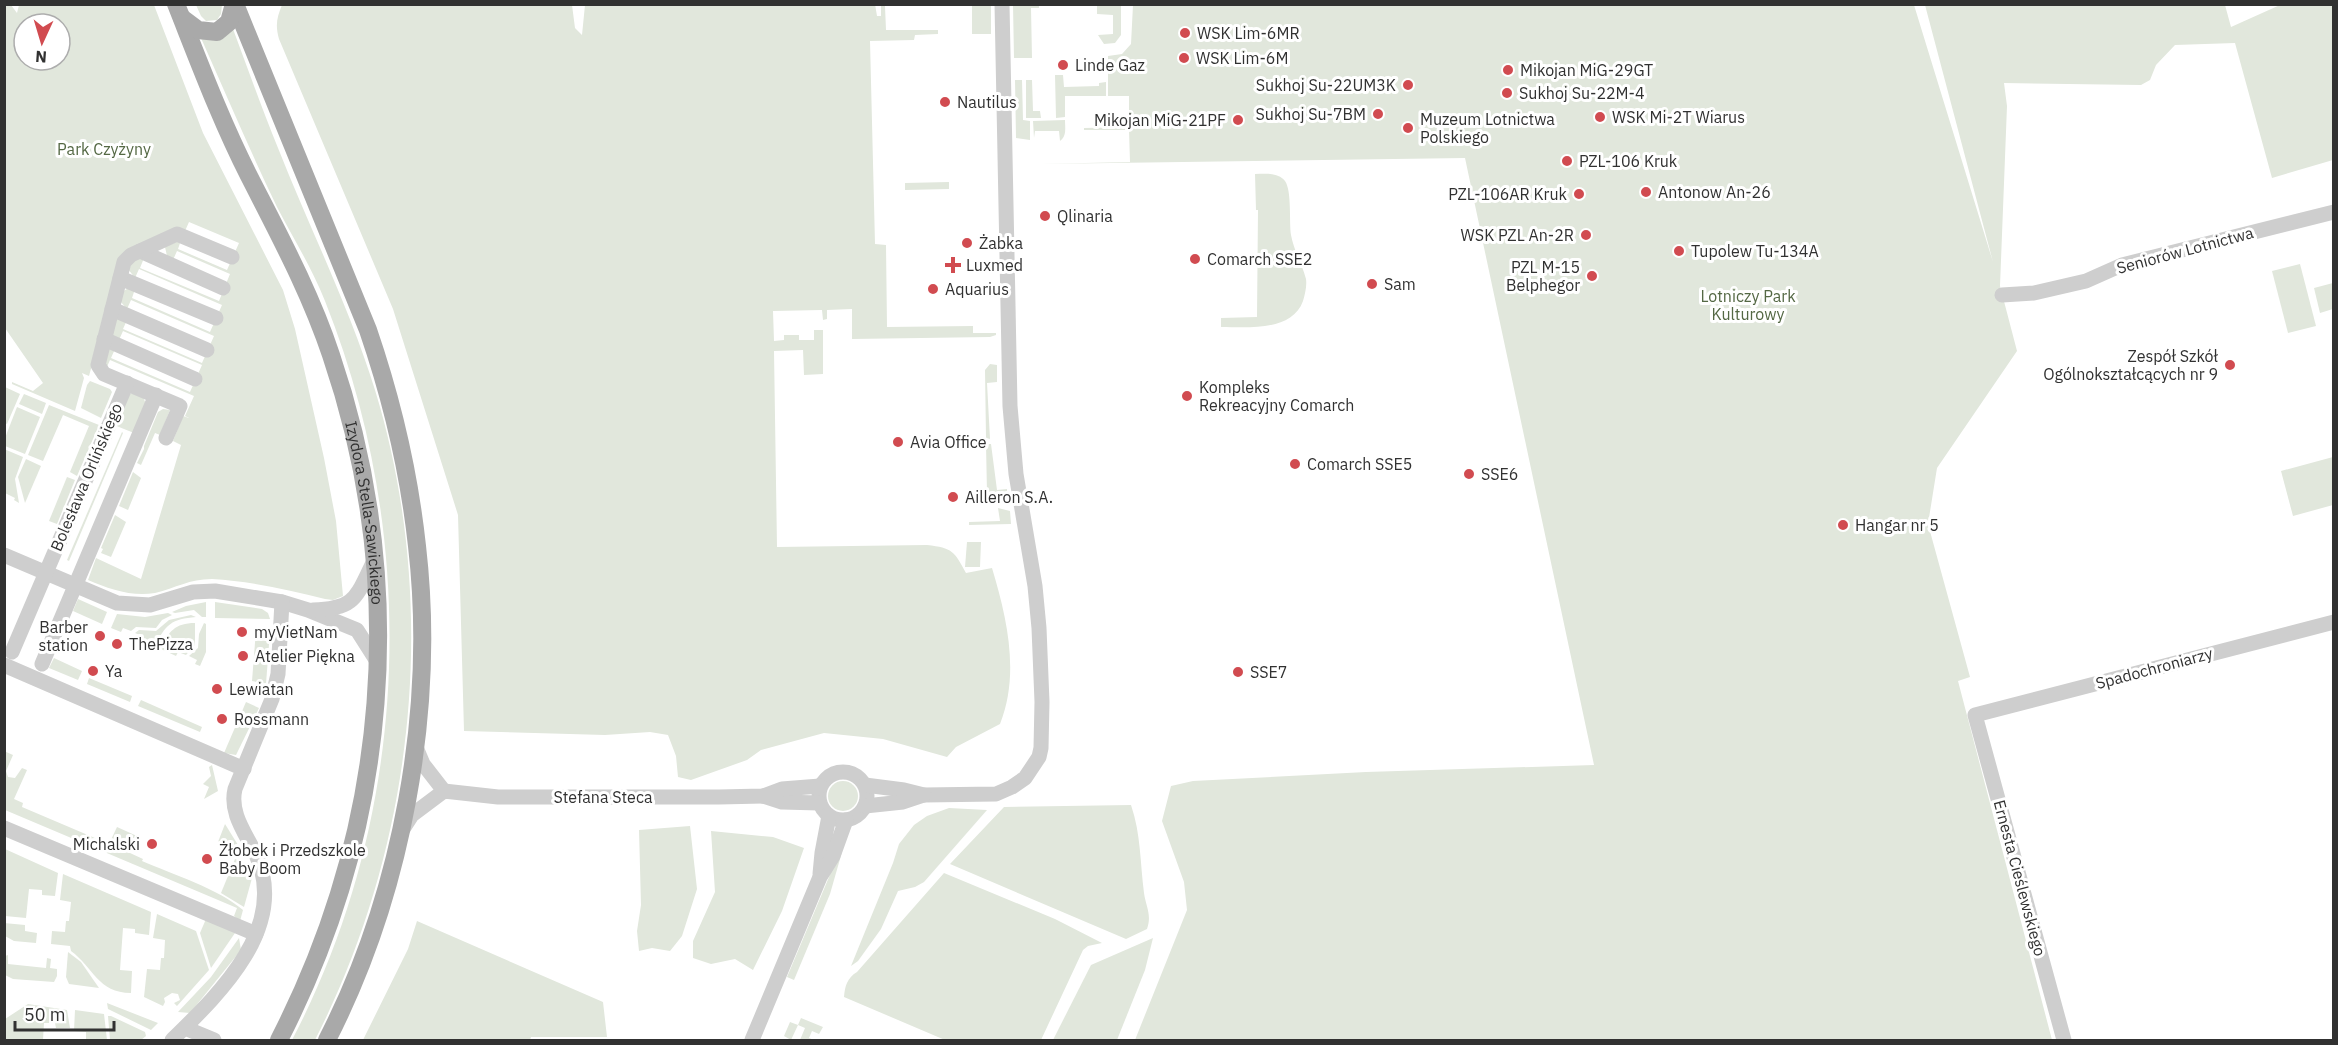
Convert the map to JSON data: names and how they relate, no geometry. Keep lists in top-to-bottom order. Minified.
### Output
{"streets":{"main road":["Izydora Stella-Sawickiego"],"street":["Seniorów Lotnictwa","Bolesława Orlińskiego","Spadochroniarzy","Stefana Steca","Ernesta Cieślewskiego"]},"crossings":[["Bolesława Orlińskiego","Izydora Stella-Sawickiego"],["Spadochroniarzy","Ernesta Cieślewskiego"]],"parks":["Park Czyżyny","Lotniczy Park Kulturowy"],"places":{"other":["WSK Lim-6MR","WSK Lim-6M","Linde Gaz","Mikojan MiG-29GT","Sukhoj Su-22UM3K","Sukhoj Su-22M-4","Nautilus","Sukhoj Su-7BM","WSK Mi-2T Wiarus","Mikojan MiG-21PF","Muzeum Lotnictwa Polskiego","PZL-106 Kruk","Antonow An-26","PZL-106AR Kruk","Qlinaria","WSK PZL An-2R","Żabka","Tupolew Tu-134A","Comarch SSE2","PZL M-15 Belphegor","Sam","Aquarius","Zespół Szkół Ogólnokształcących nr 9","Kompleks Rekreacyjny Comarch","Avia Office","Comarch SSE5","SSE6","Ailleron S.A.","Hangar nr 5","myVietNam","Barber station","ThePizza","Atelier Piękna","Ya","SSE7","Lewiatan","Rossmann","Michalski","Żłobek i Przedszkole Baby Boom"],"health":["Luxmed"]},"scale_bar":"50 m","north":"bottom"}
